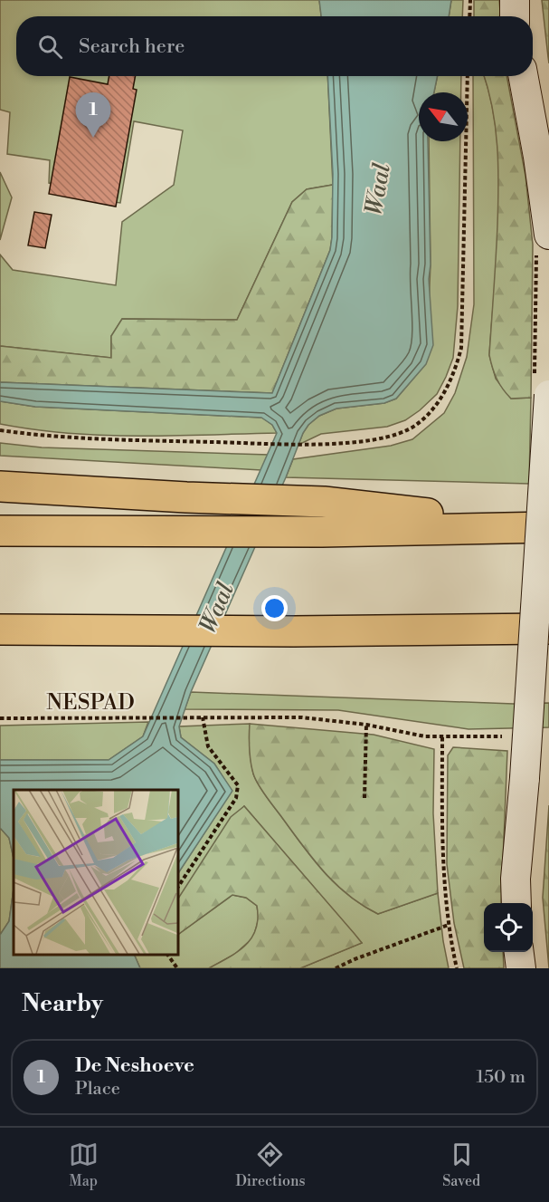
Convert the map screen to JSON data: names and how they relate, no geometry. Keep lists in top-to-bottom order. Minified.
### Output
{"streets":{"path":["NESPAD"]},"water":["Waal"],"north":"top left","page":{"search":"Search here","pins":"1","heading":"Nearby","list":[{"mark":"1","name":"De Neshoeve","note":"Place","value":"150 m"}],"nav":["Map","Directions","Saved"]}}
